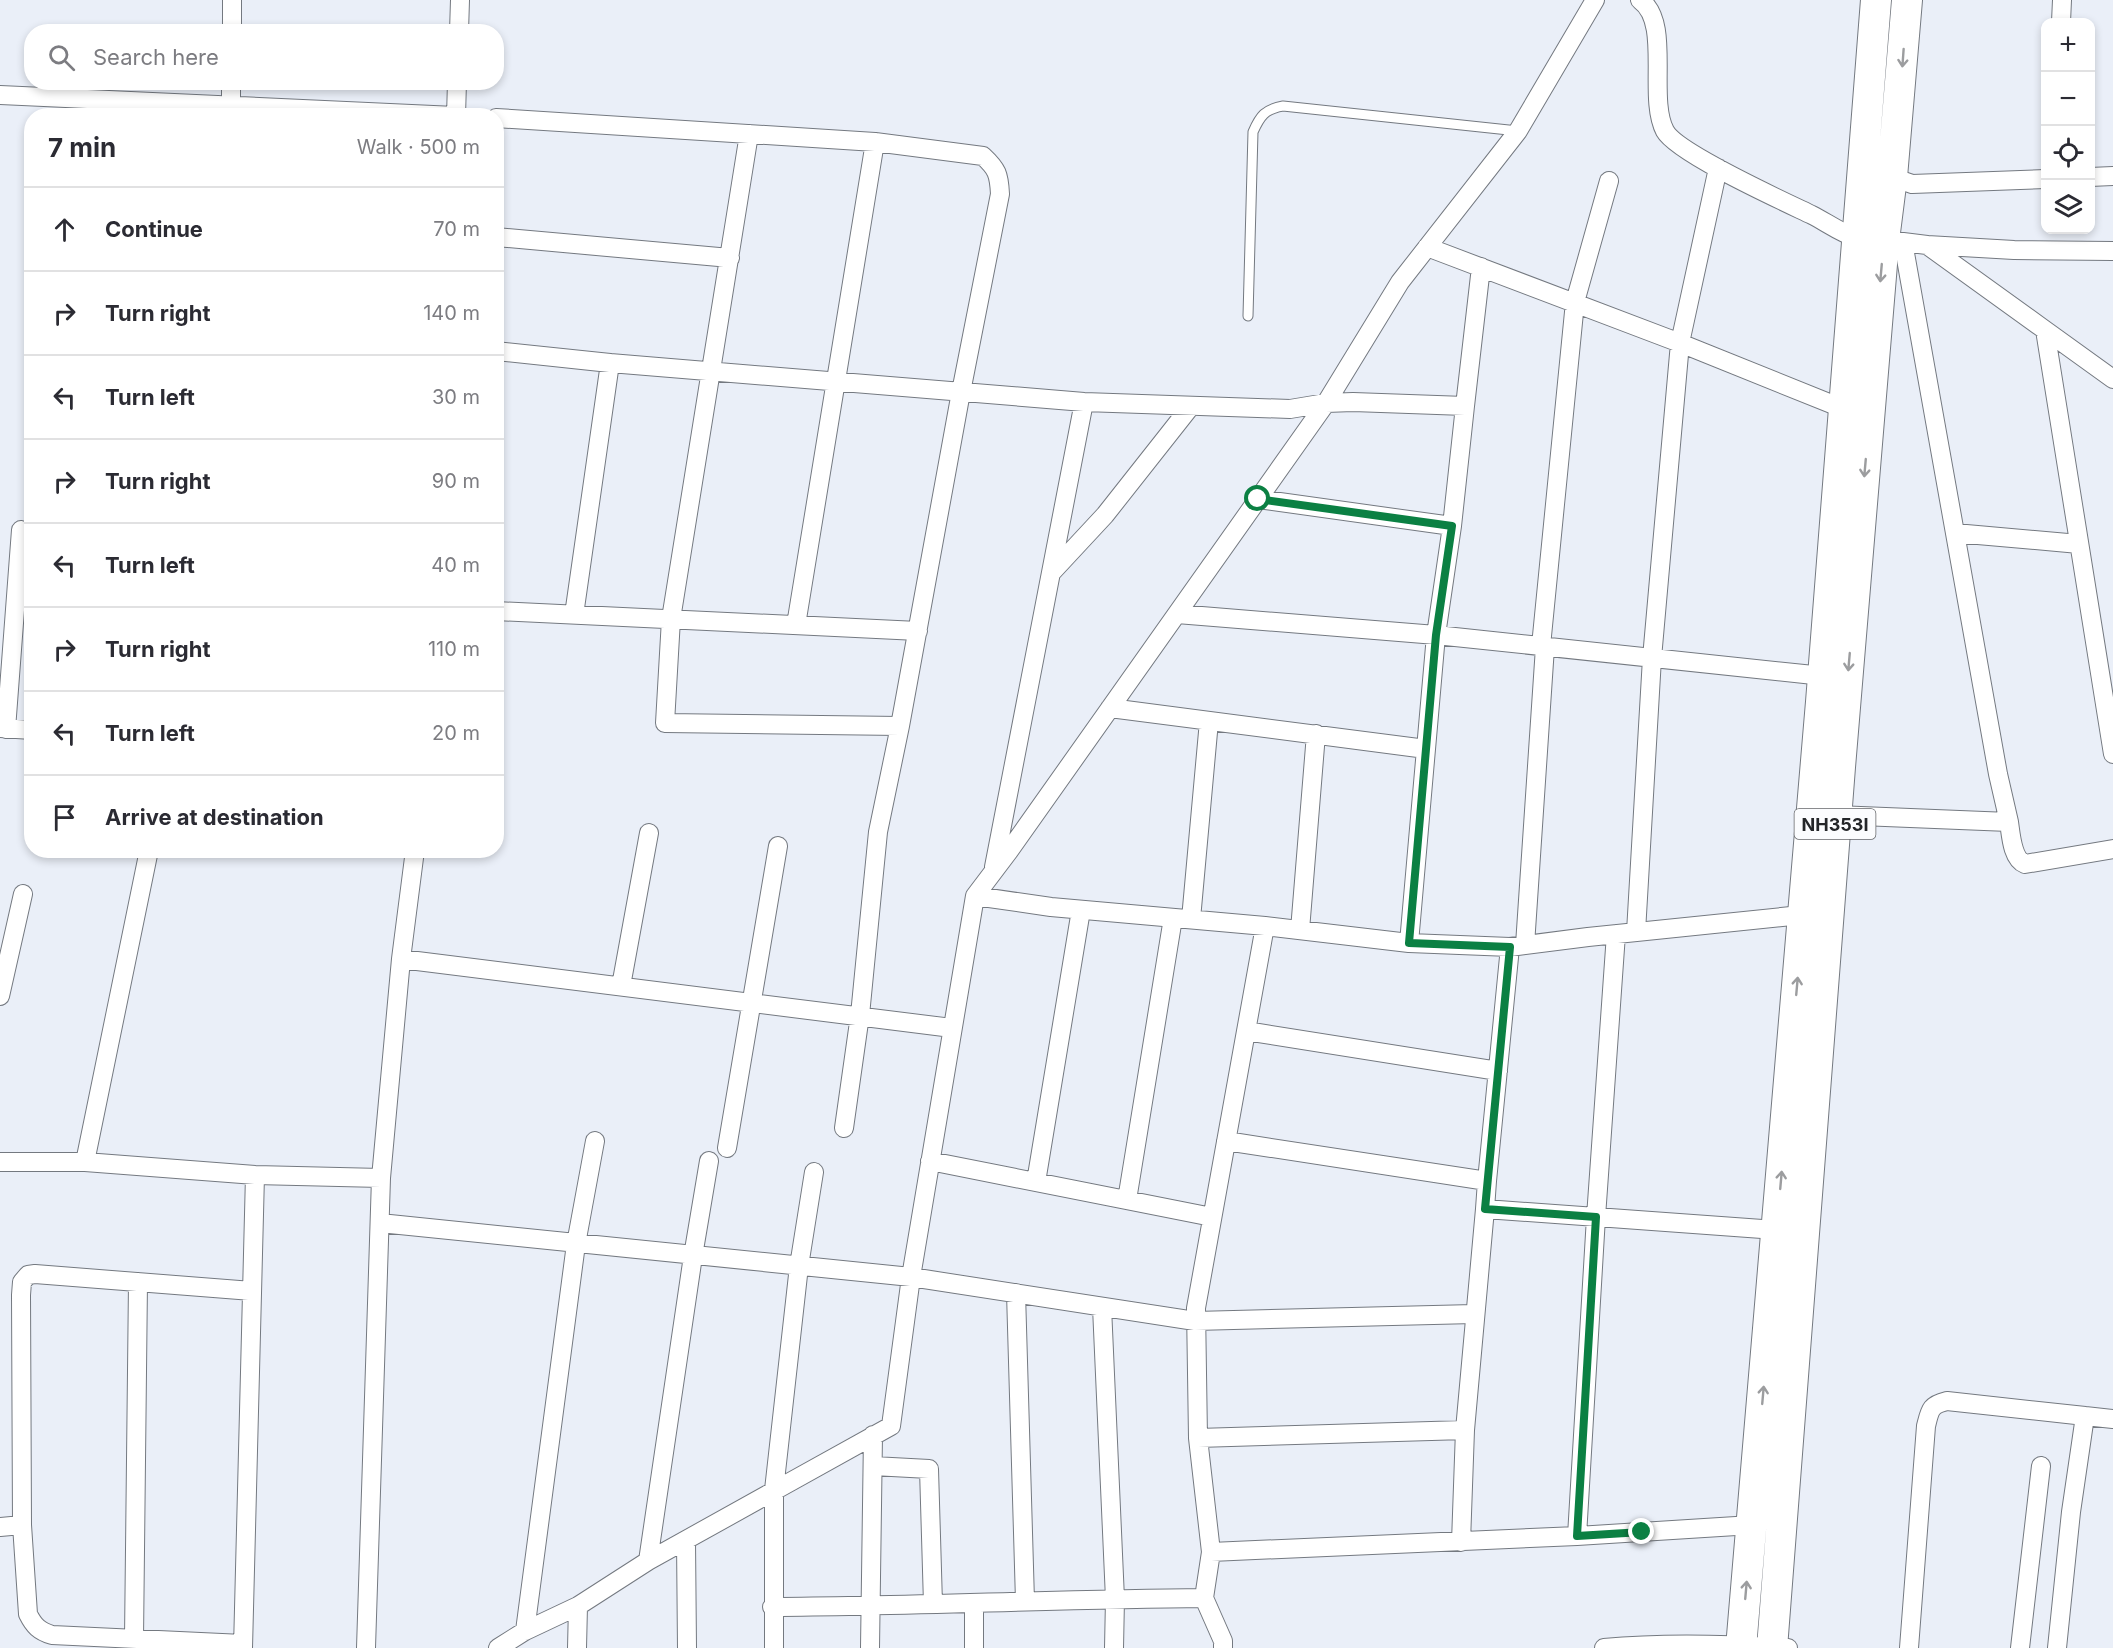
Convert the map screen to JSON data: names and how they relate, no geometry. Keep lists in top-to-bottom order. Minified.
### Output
{"streets":{"highway":["NH353I"]},"page":{"map_buttons":["+","−"],"search":"Search here","heading":["7 min","Walk · 500 m"],"list":[["Continue","70 m"],["Turn right","140 m"],["Turn left","30 m"],["Turn right","90 m"],["Turn left","40 m"],["Turn right","110 m"],["Turn left","20 m"],"Arrive at destination"]}}
